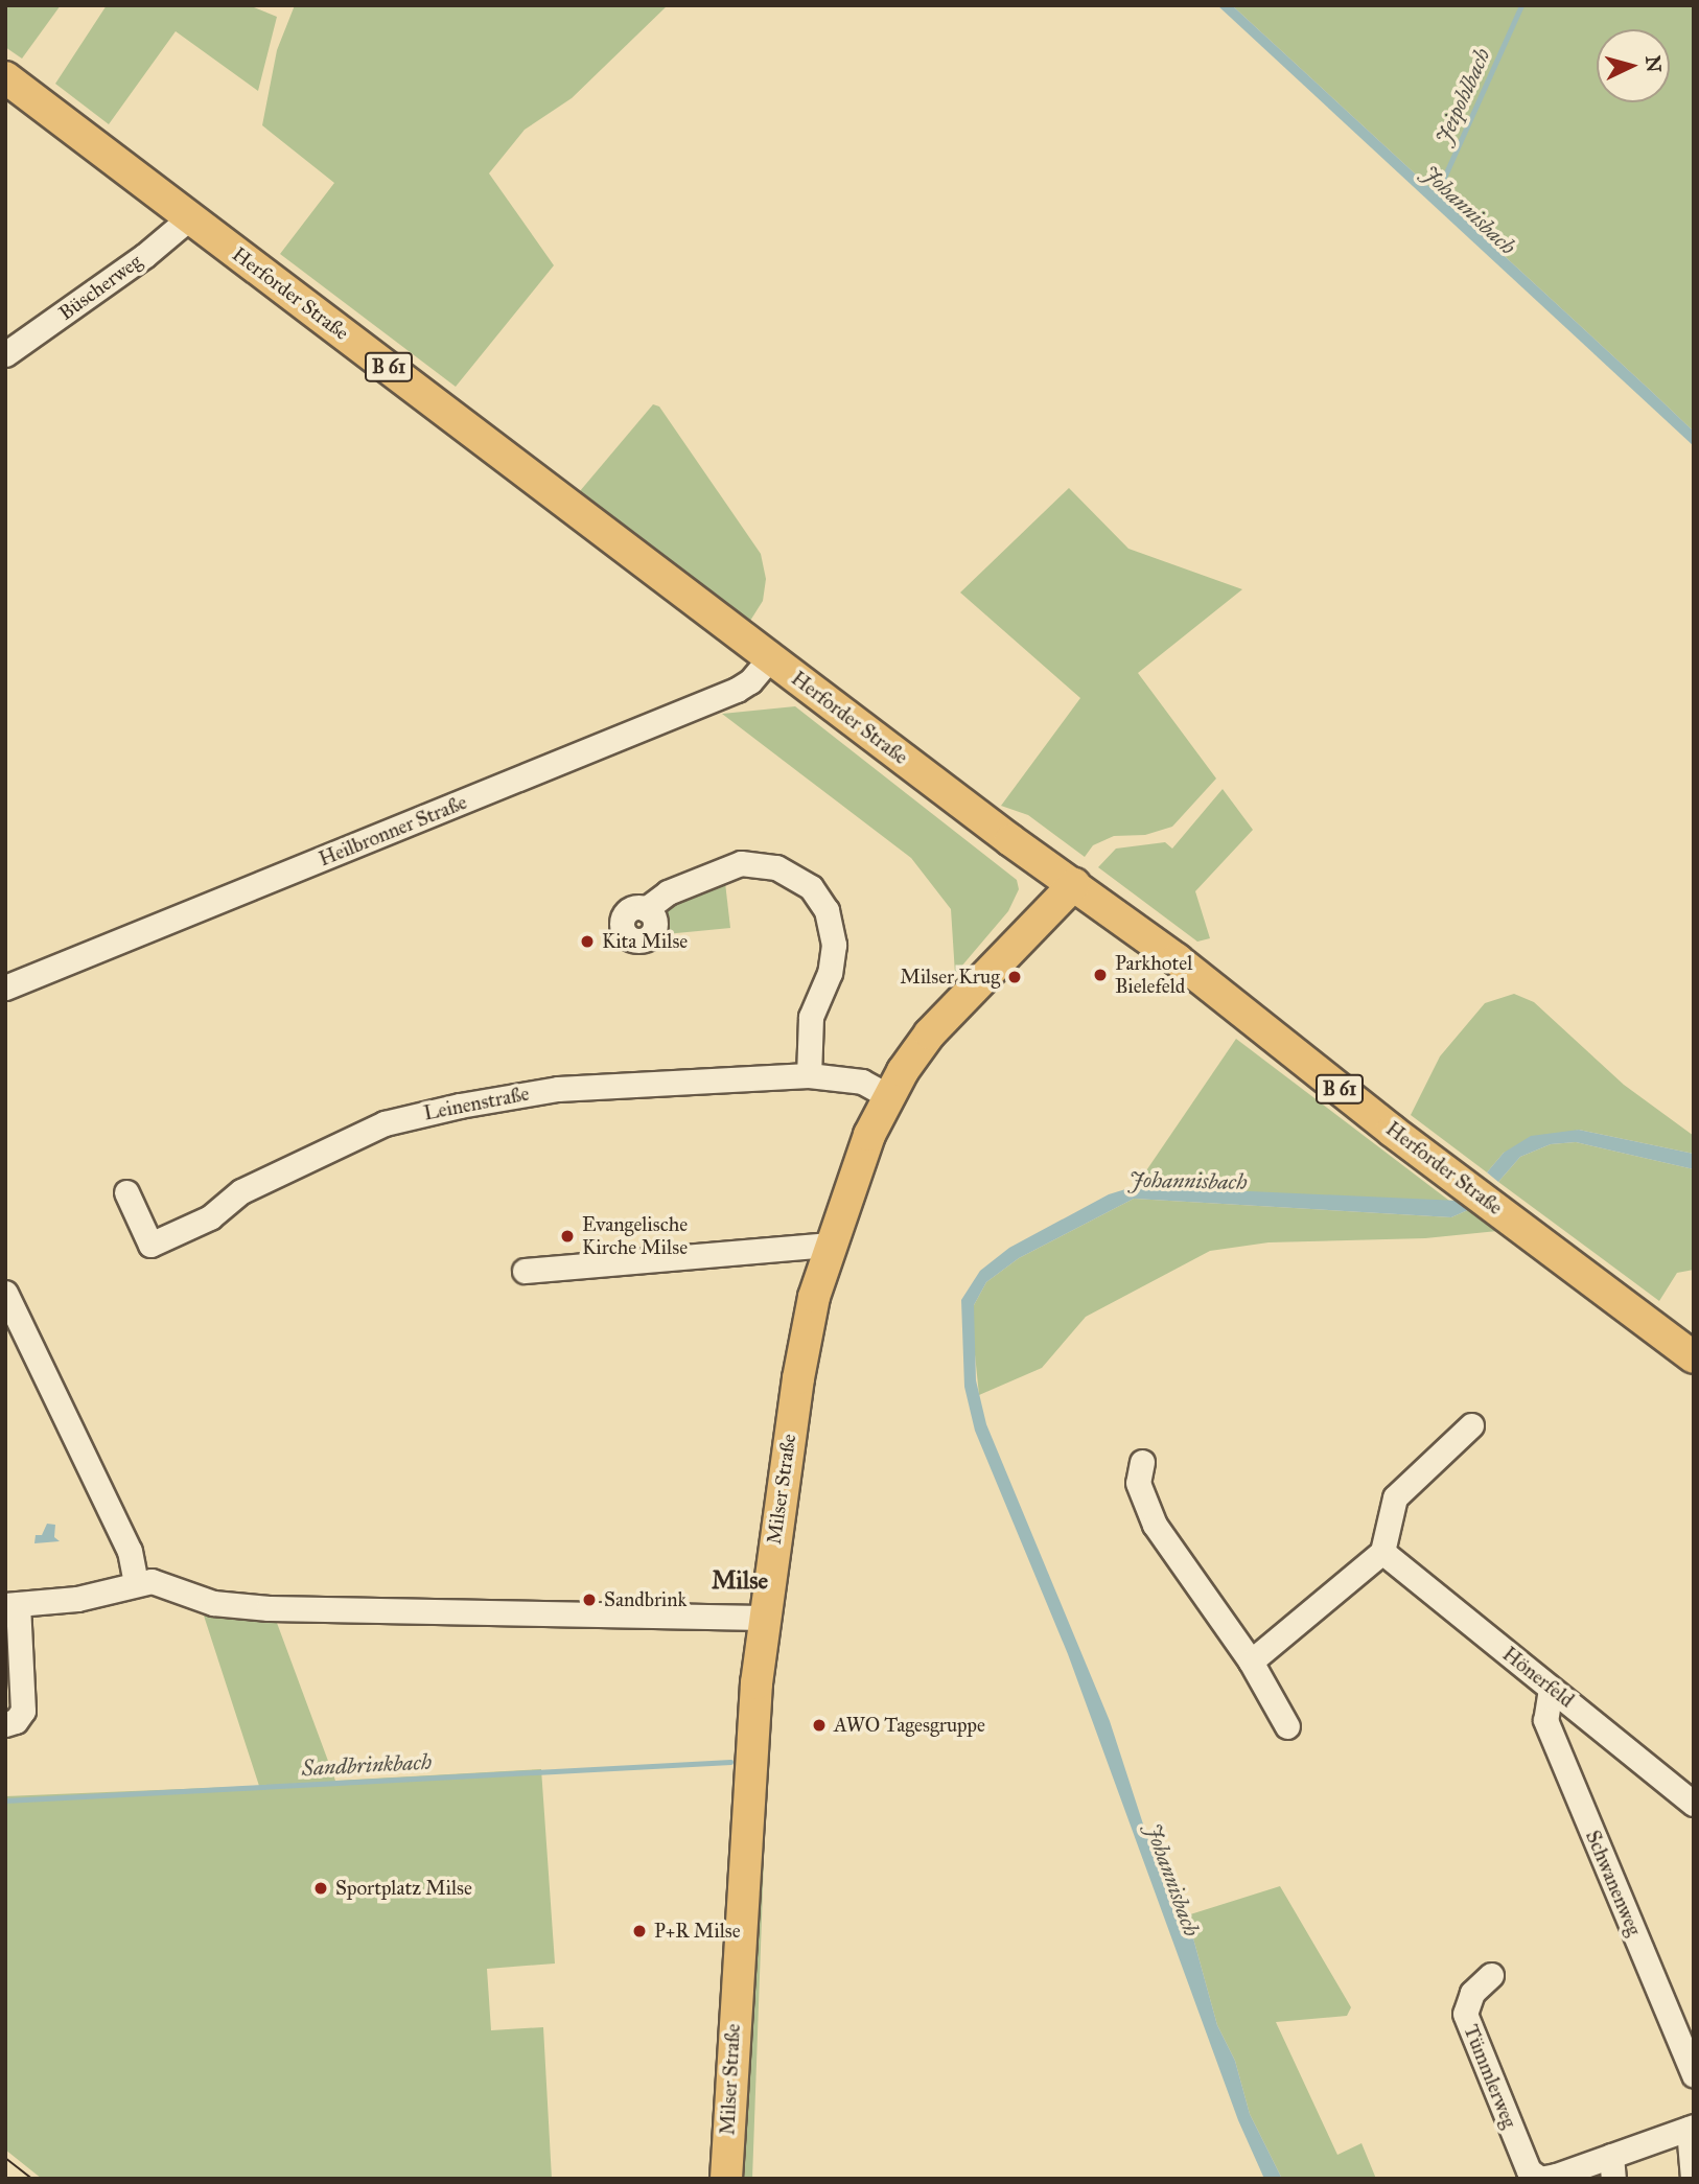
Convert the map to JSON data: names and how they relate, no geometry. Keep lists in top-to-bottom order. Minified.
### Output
{"streets":{"main road":["Herforder Straße","B 61","Milser Straße"],"street":["Büscherweg","Heilbronner Straße","Leinenstraße","Hönerfeld","Schwanenweg","Tümmlerweg"]},"crossings":[["Büscherweg","Herforder Straße"],["Herforder Straße","Heilbronner Straße"],["Herforder Straße","Milser Straße"],["Leinenstraße","Milser Straße"],["Hönerfeld","Schwanenweg"]],"districts":["Milse"],"water":["Jeipohlbach","Johannisbach","Sandbrinkbach"],"places":["Kita Milse","Parkhotel Bielefeld","Milser Krug","Evangelische Kirche Milse","Sandbrink","AWO Tagesgruppe","Sportplatz Milse","P+R Milse"],"north":"right"}
